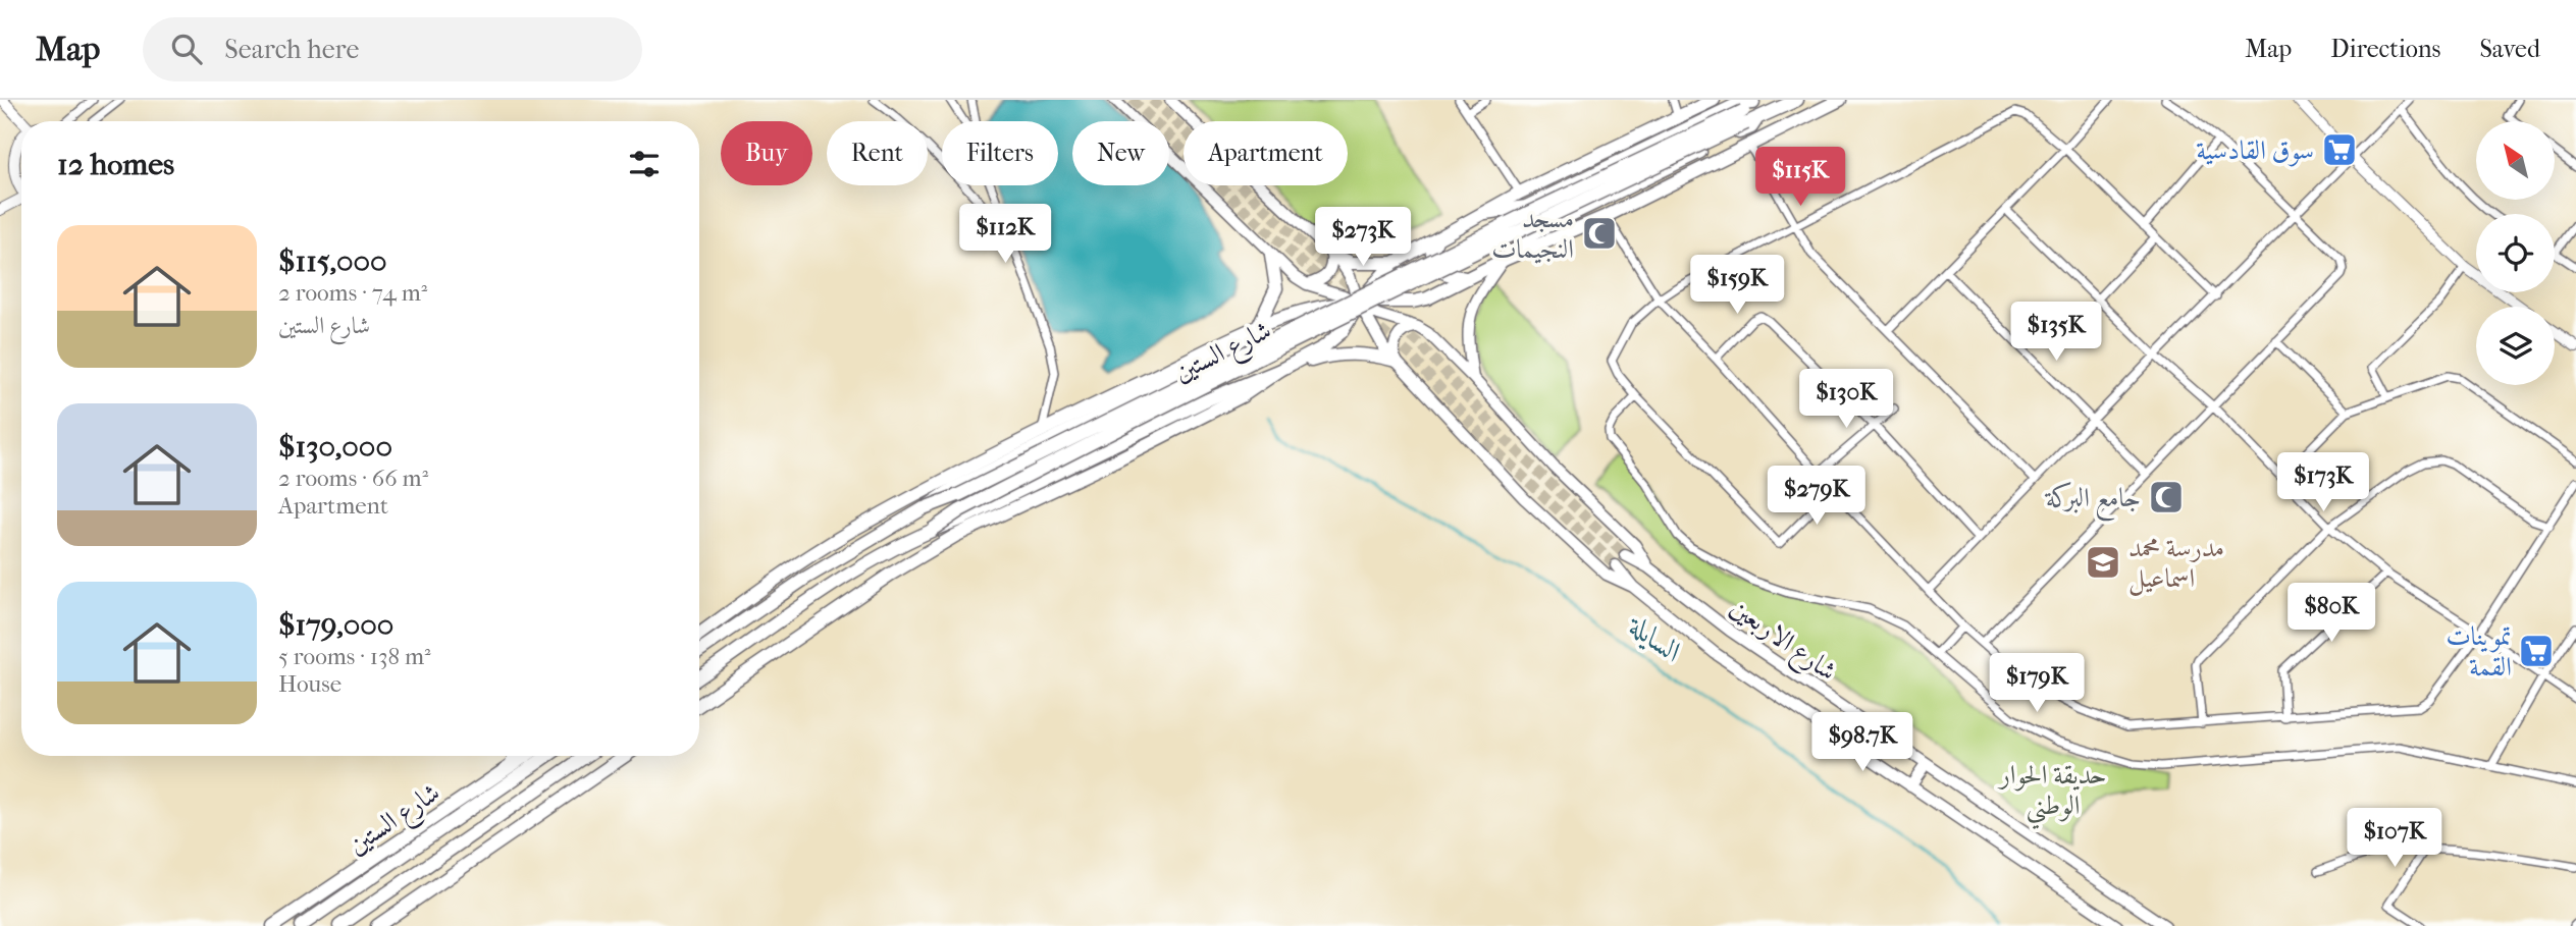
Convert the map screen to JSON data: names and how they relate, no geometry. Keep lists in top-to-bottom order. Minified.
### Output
{"streets":{"main road":["شارع الستين","شارع الاربعين"]},"water":["السايلة"],"parks":["حديقة الحوار الوطني"],"places":{"supermarket":["سوق القادسية","تموينات القمة"],"mosque":["مسجد النجيمات","جامع البركة"],"school or university":["مدرسة محمد اسماعيل"]},"north":"top left","page":{"header":"Map","search":"Search here","nav":["Map","Directions","Saved"],"chip":["Buy","Rent","Filters","New","Apartment"],"heading":"12 homes","price":["$115K","$112K","$273K","$159K","$135K","$130K","$173K","$279K","$80K","$179K","$98.7K","$107K"],"list":[{"name":"$115,000","note":"2 rooms · 74 m² · شارع الستين"},{"name":"$130,000","note":"2 rooms · 66 m² · Apartment"},{"name":"$179,000","note":"5 rooms · 138 m² · House"}]}}
